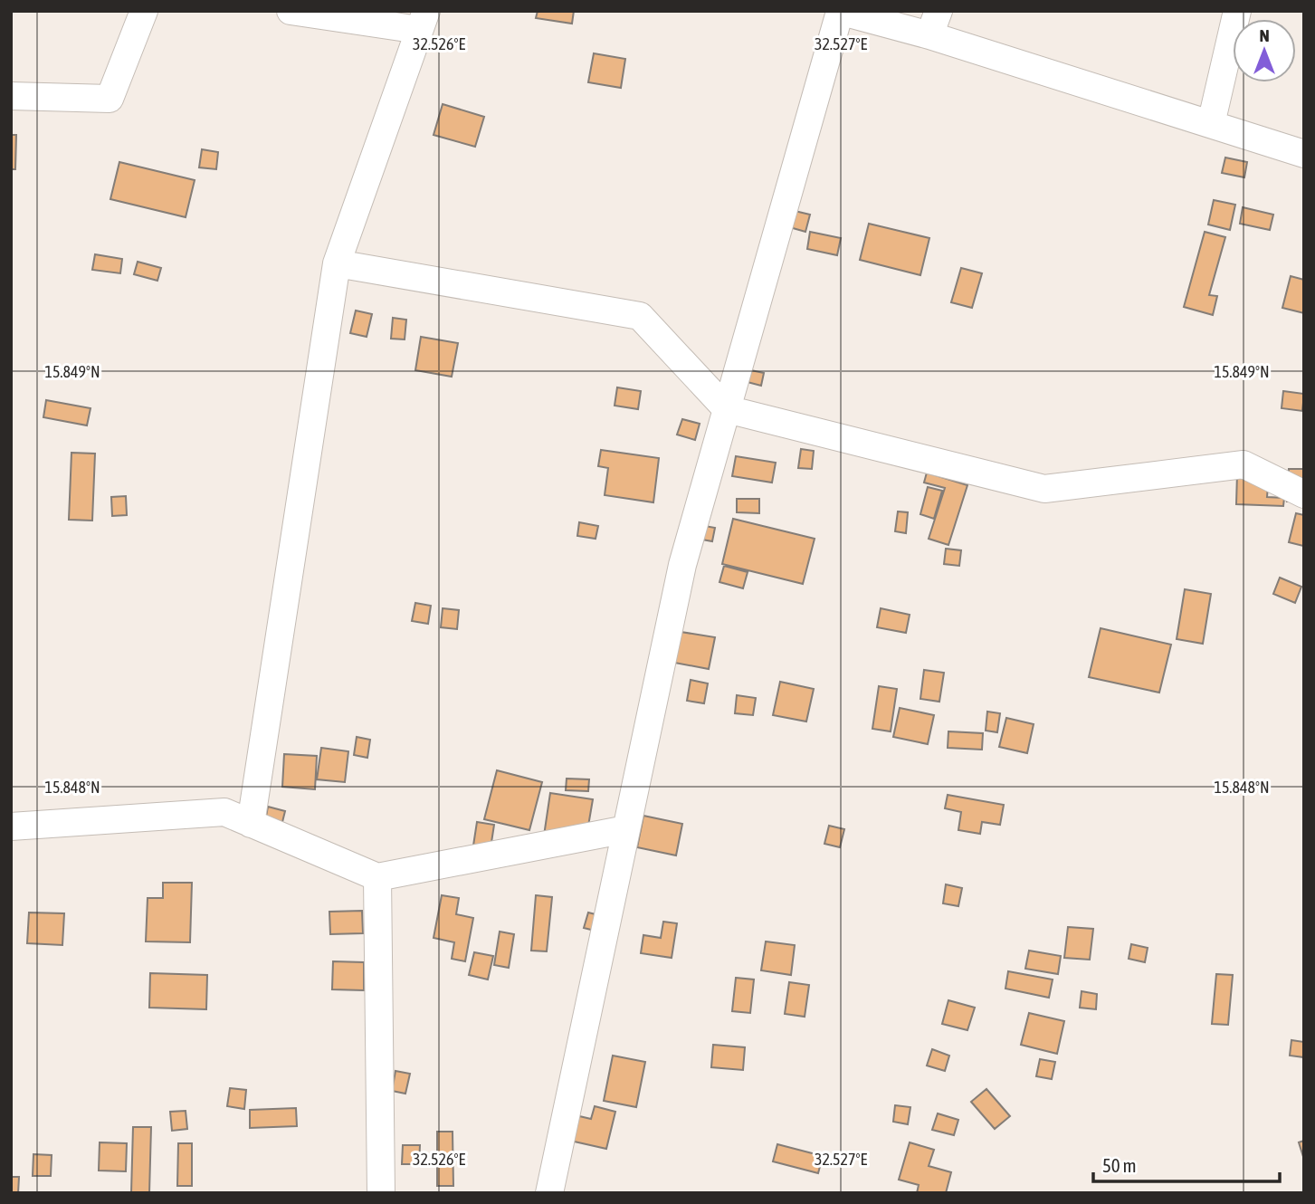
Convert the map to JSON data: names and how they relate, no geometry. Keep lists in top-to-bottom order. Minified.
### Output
{"scale_bar":"50 m","north":"top","coordinates":["32.526°E","32.527°E","15.849°N","15.848°N"]}
